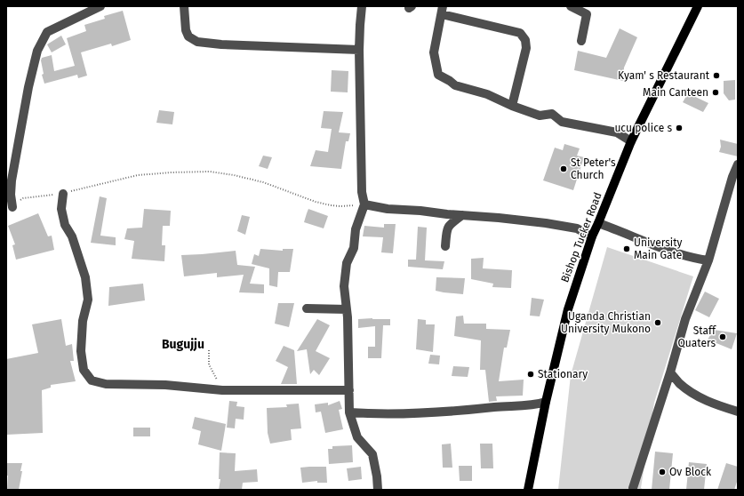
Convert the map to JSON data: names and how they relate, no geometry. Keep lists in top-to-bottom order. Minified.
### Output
{"streets":{"main road":["Bishop Tucker Road"]},"districts":["Bugujju"],"places":["Kyam' s Restaurant","Main Canteen","ucu police s","St Peter's Church","University Main Gate","Uganda Christian University Mukono","Staff Quaters","Stationary","Ov Block"]}
